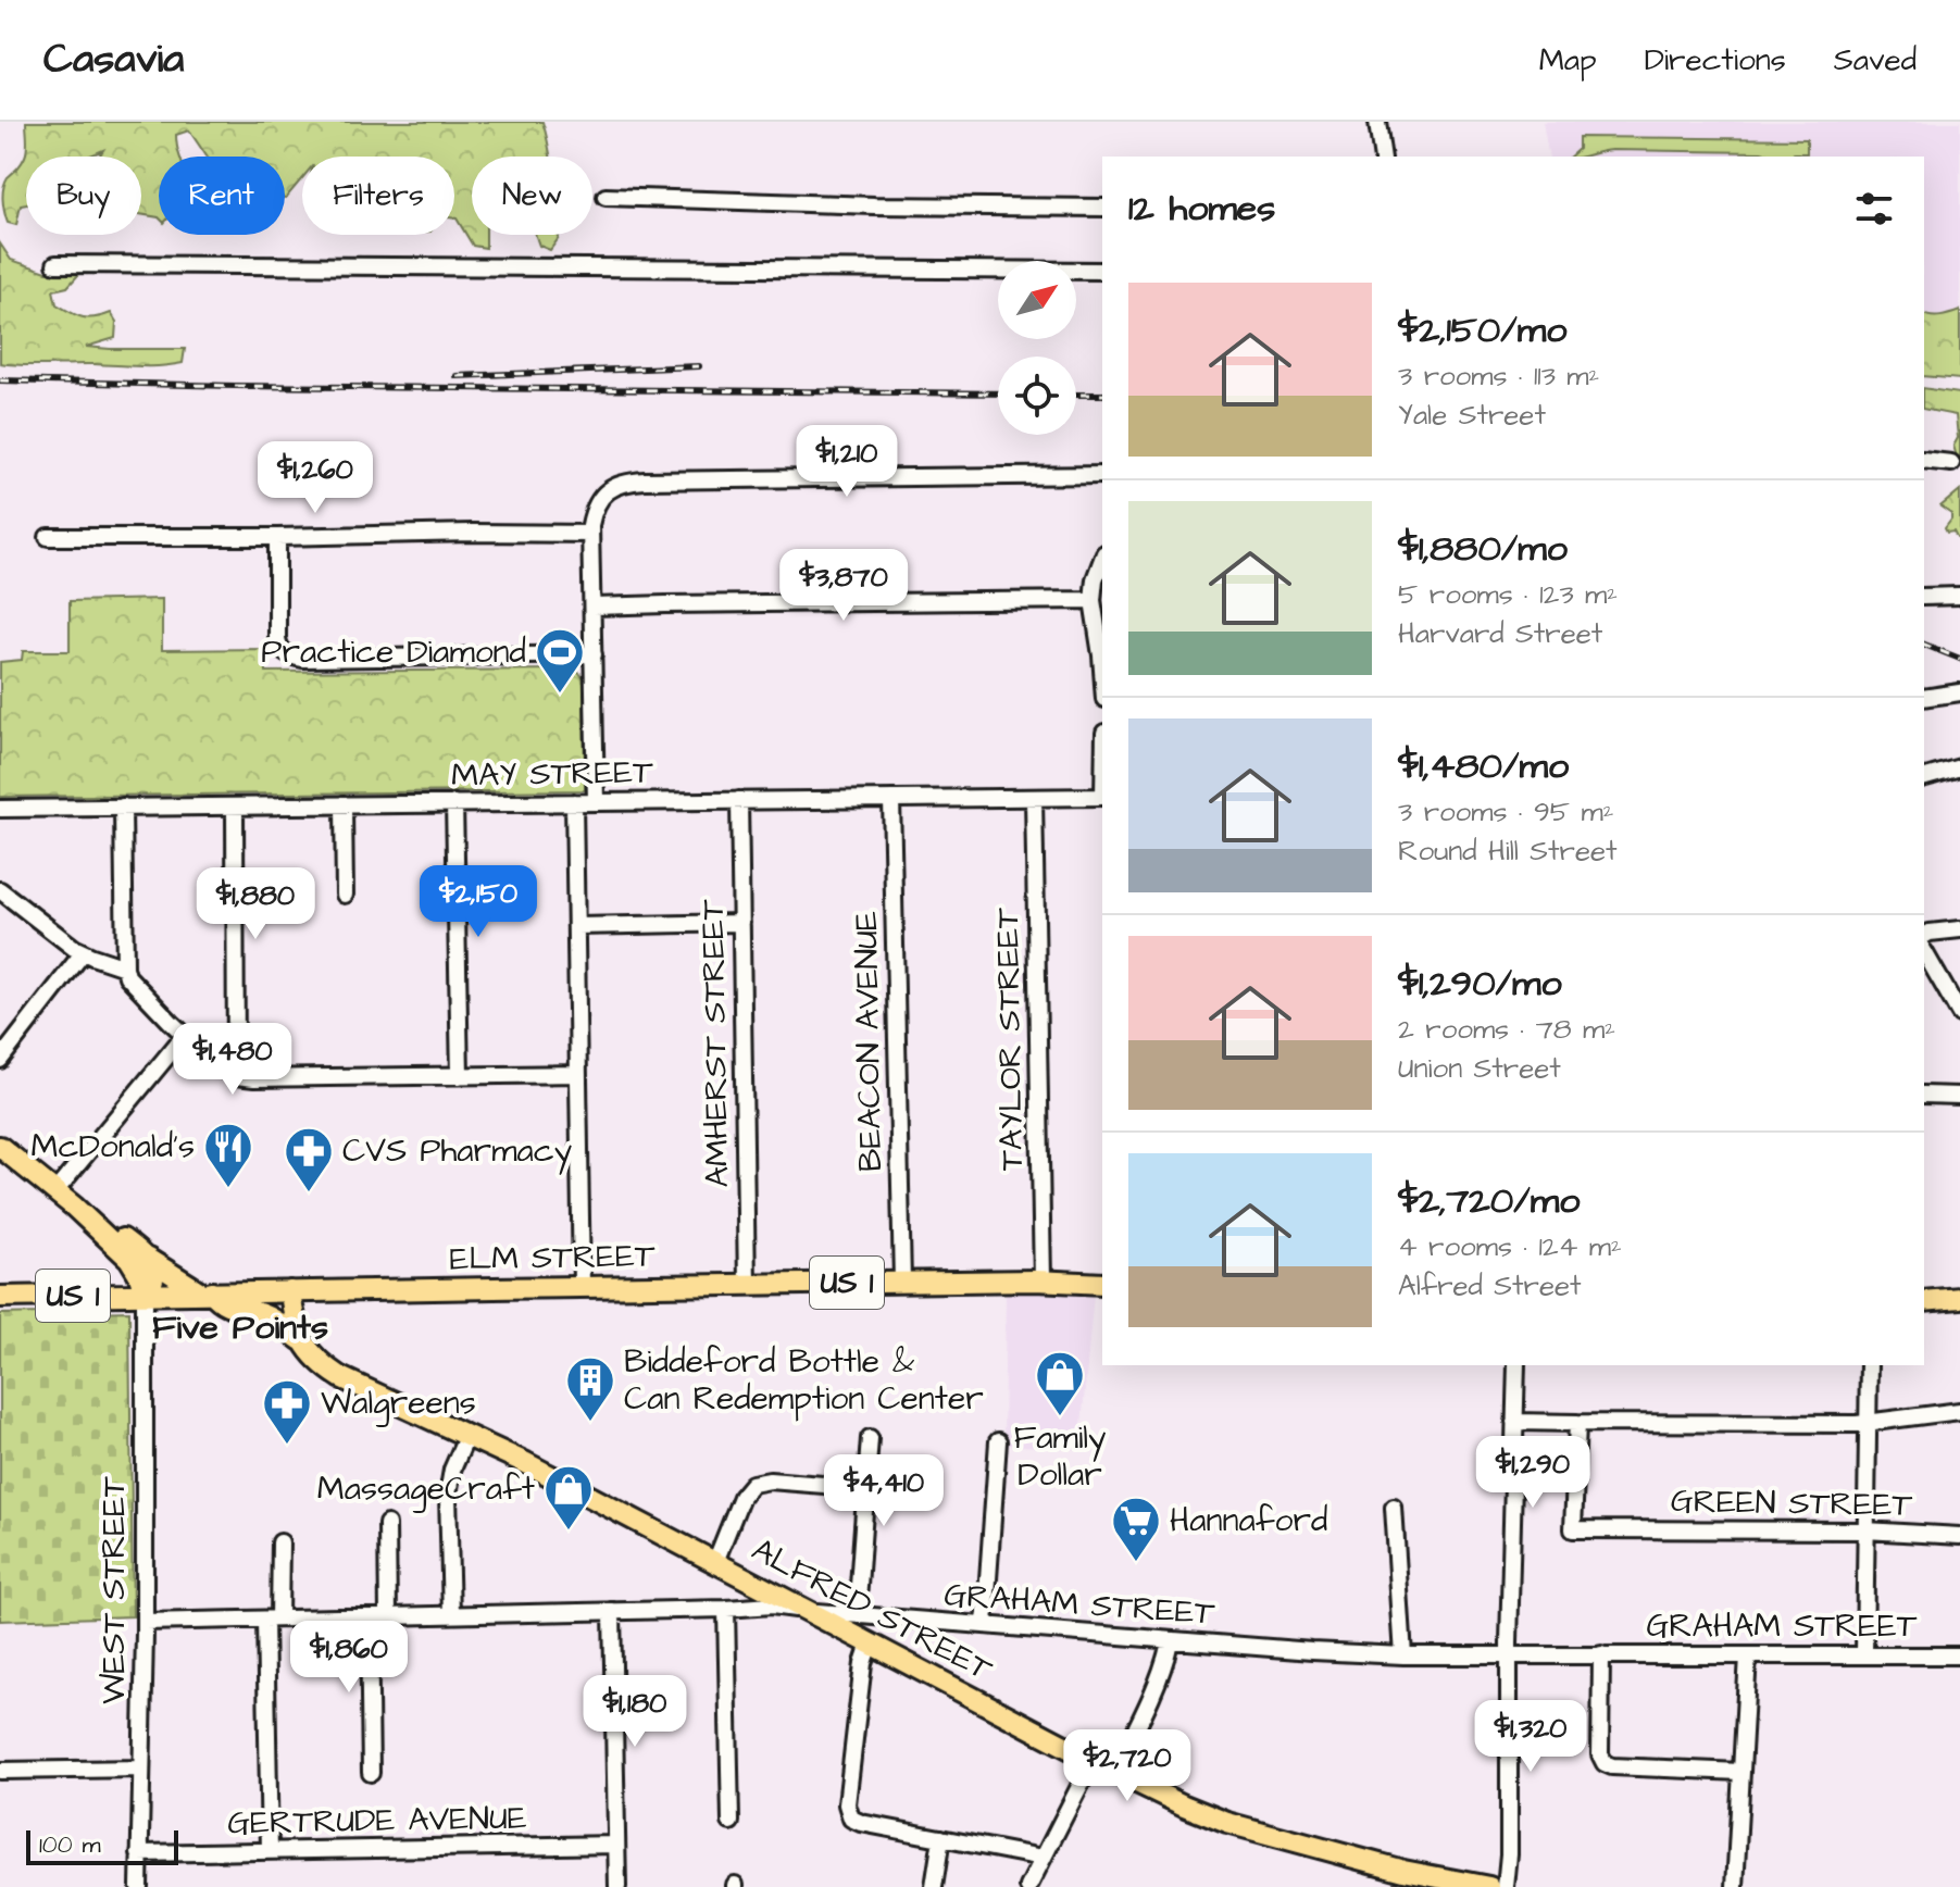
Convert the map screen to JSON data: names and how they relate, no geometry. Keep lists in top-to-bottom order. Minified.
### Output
{"streets":{"main road":["ELM STREET","US 1","ALFRED STREET"],"street":["MAY STREET","TAYLOR STREET","BEACON AVENUE","AMHERST STREET","GREEN STREET","WEST STREET","GRAHAM STREET","GERTRUDE AVENUE"]},"crossings":[["MAY STREET","TAYLOR STREET"],["MAY STREET","BEACON AVENUE"],["MAY STREET","AMHERST STREET"],["TAYLOR STREET","ELM STREET"],["BEACON AVENUE","ELM STREET"],["AMHERST STREET","ELM STREET"],["ELM STREET","WEST STREET"],["ELM STREET","ALFRED STREET"],["WEST STREET","GRAHAM STREET"],["WEST STREET","GERTRUDE AVENUE"],["GRAHAM STREET","ALFRED STREET"]],"districts":["Five Points"],"places":{"sports":["Practice Diamond"],"restaurant":["McDonald's"],"pharmacy":["CVS Pharmacy","Walgreens"],"shop":["Family Dollar","MassageCraft"],"building":["Biddeford Bottle & Can Redemption Center"],"supermarket":["Hannaford"]},"scale_bar":"100 m","north":"top right","page":{"header":"Casavia","nav":["Map","Directions","Saved"],"chip":["Buy","Rent","Filters","New"],"heading":"12 homes","list":[{"name":"$2,150/mo","note":"3 rooms · 113 m² · Yale Street"},{"name":"$1,880/mo","note":"5 rooms · 123 m² · Harvard Street"},{"name":"$1,480/mo","note":"3 rooms · 95 m² · Round Hill Street"},{"name":"$1,290/mo","note":"2 rooms · 78 m² · Union Street"},{"name":"$2,720/mo","note":"4 rooms · 124 m² · Alfred Street"}],"price":["$1,210","$1,260","$3,870","$2,150","$1,880","$1,480","$1,290","$4,410","$1,860","$1,180","$1,320","$2,720"],"scale":"100 m"}}
